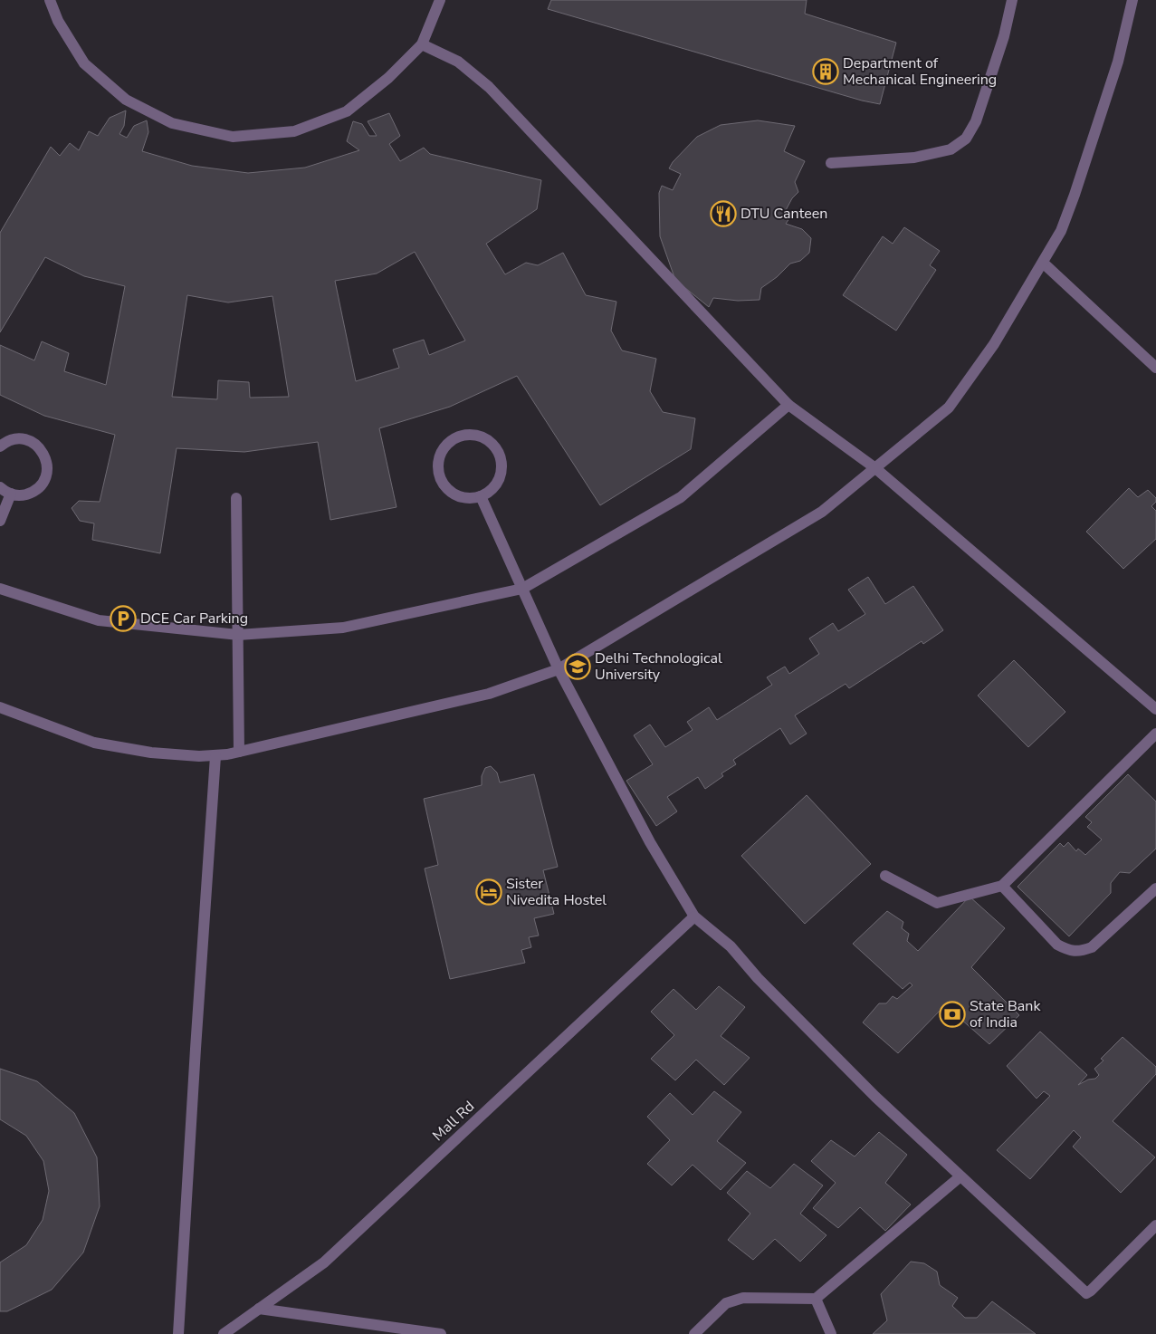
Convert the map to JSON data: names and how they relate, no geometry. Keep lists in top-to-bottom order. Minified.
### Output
{"streets":{"lane":["Mall Rd"]},"places":{"building":["Department of Mechanical Engineering"],"restaurant":["DTU Canteen"],"parking":["DCE Car Parking"],"school or university":["Delhi Technological University"],"hotel":["Sister Nivedita Hostel"],"bank":["State Bank of India"]}}
